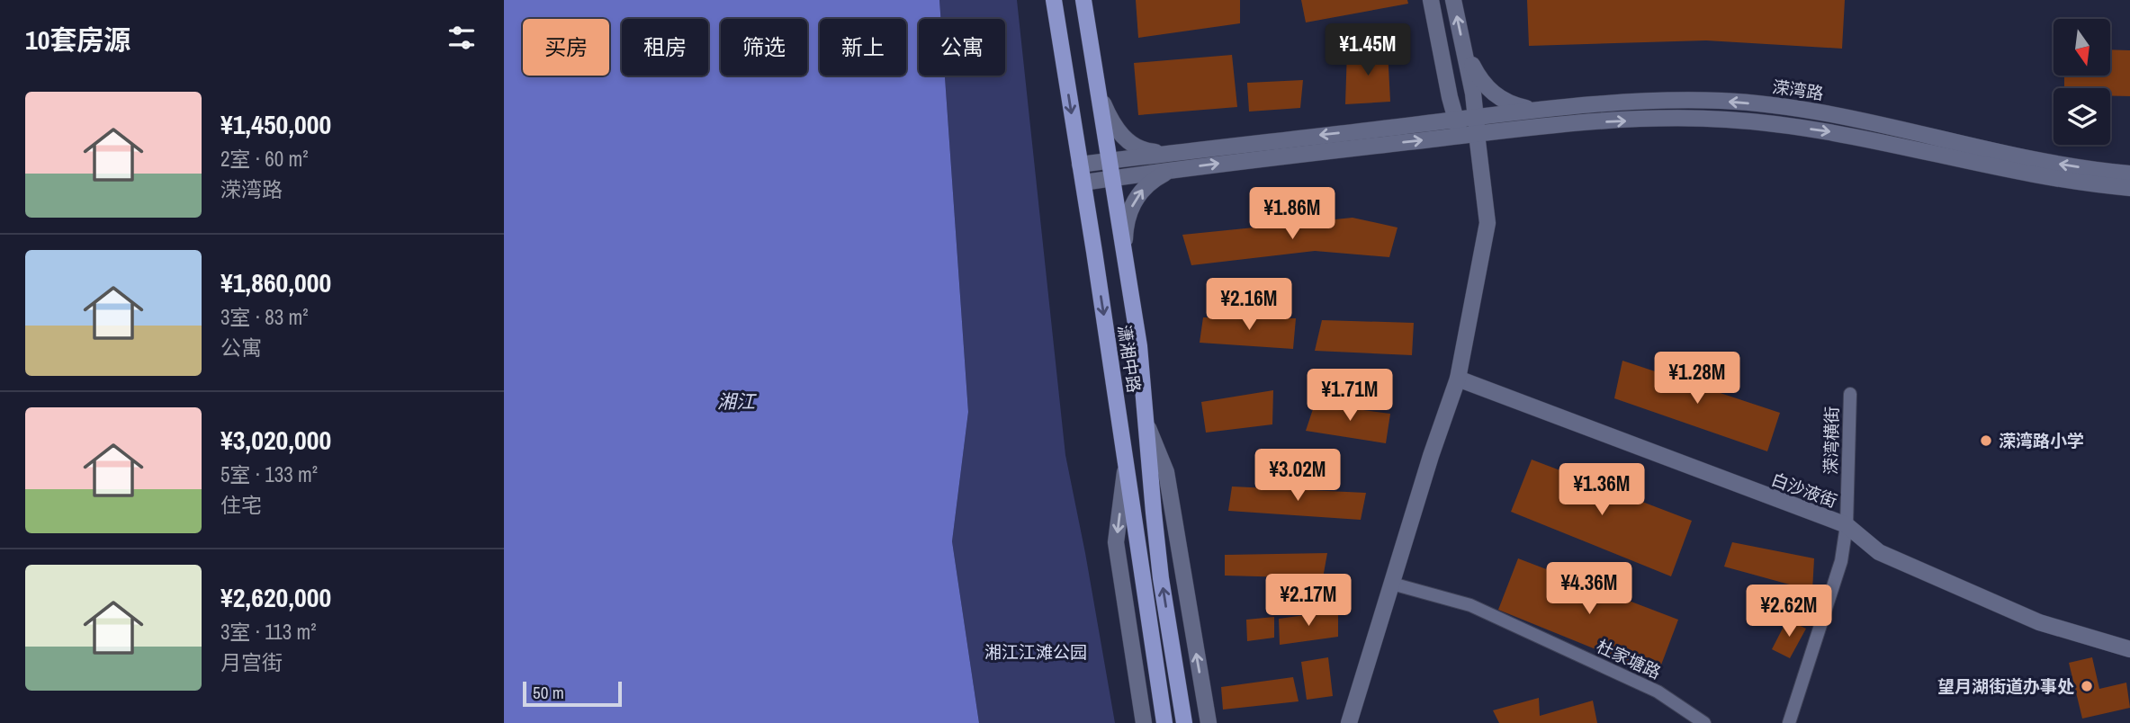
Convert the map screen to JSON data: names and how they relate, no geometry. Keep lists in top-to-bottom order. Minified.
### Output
{"streets":{"main road":["溁湾路","潇湘中路","白沙液街"],"street":["溁湾横街","杜家塘路"]},"crossings":[["溁湾横街","白沙液街"]],"water":["湘江"],"parks":["湘江江滩公园"],"places":["溁湾路小学","望月湖街道办事处"],"scale_bar":"50 m","north":"bottom","page":{"heading":"10套房源","chip":["买房","租房","筛选","新上","公寓"],"price":["¥1.45M","¥1.86M","¥2.16M","¥1.28M","¥1.71M","¥3.02M","¥1.36M","¥4.36M","¥2.17M","¥2.62M"],"list":[{"name":"¥1,450,000","note":"2室 · 60 m² · 溁湾路"},{"name":"¥1,860,000","note":"3室 · 83 m² · 公寓"},{"name":"¥3,020,000","note":"5室 · 133 m² · 住宅"},{"name":"¥2,620,000","note":"3室 · 113 m² · 月宫街"}],"scale":"50 m"}}
